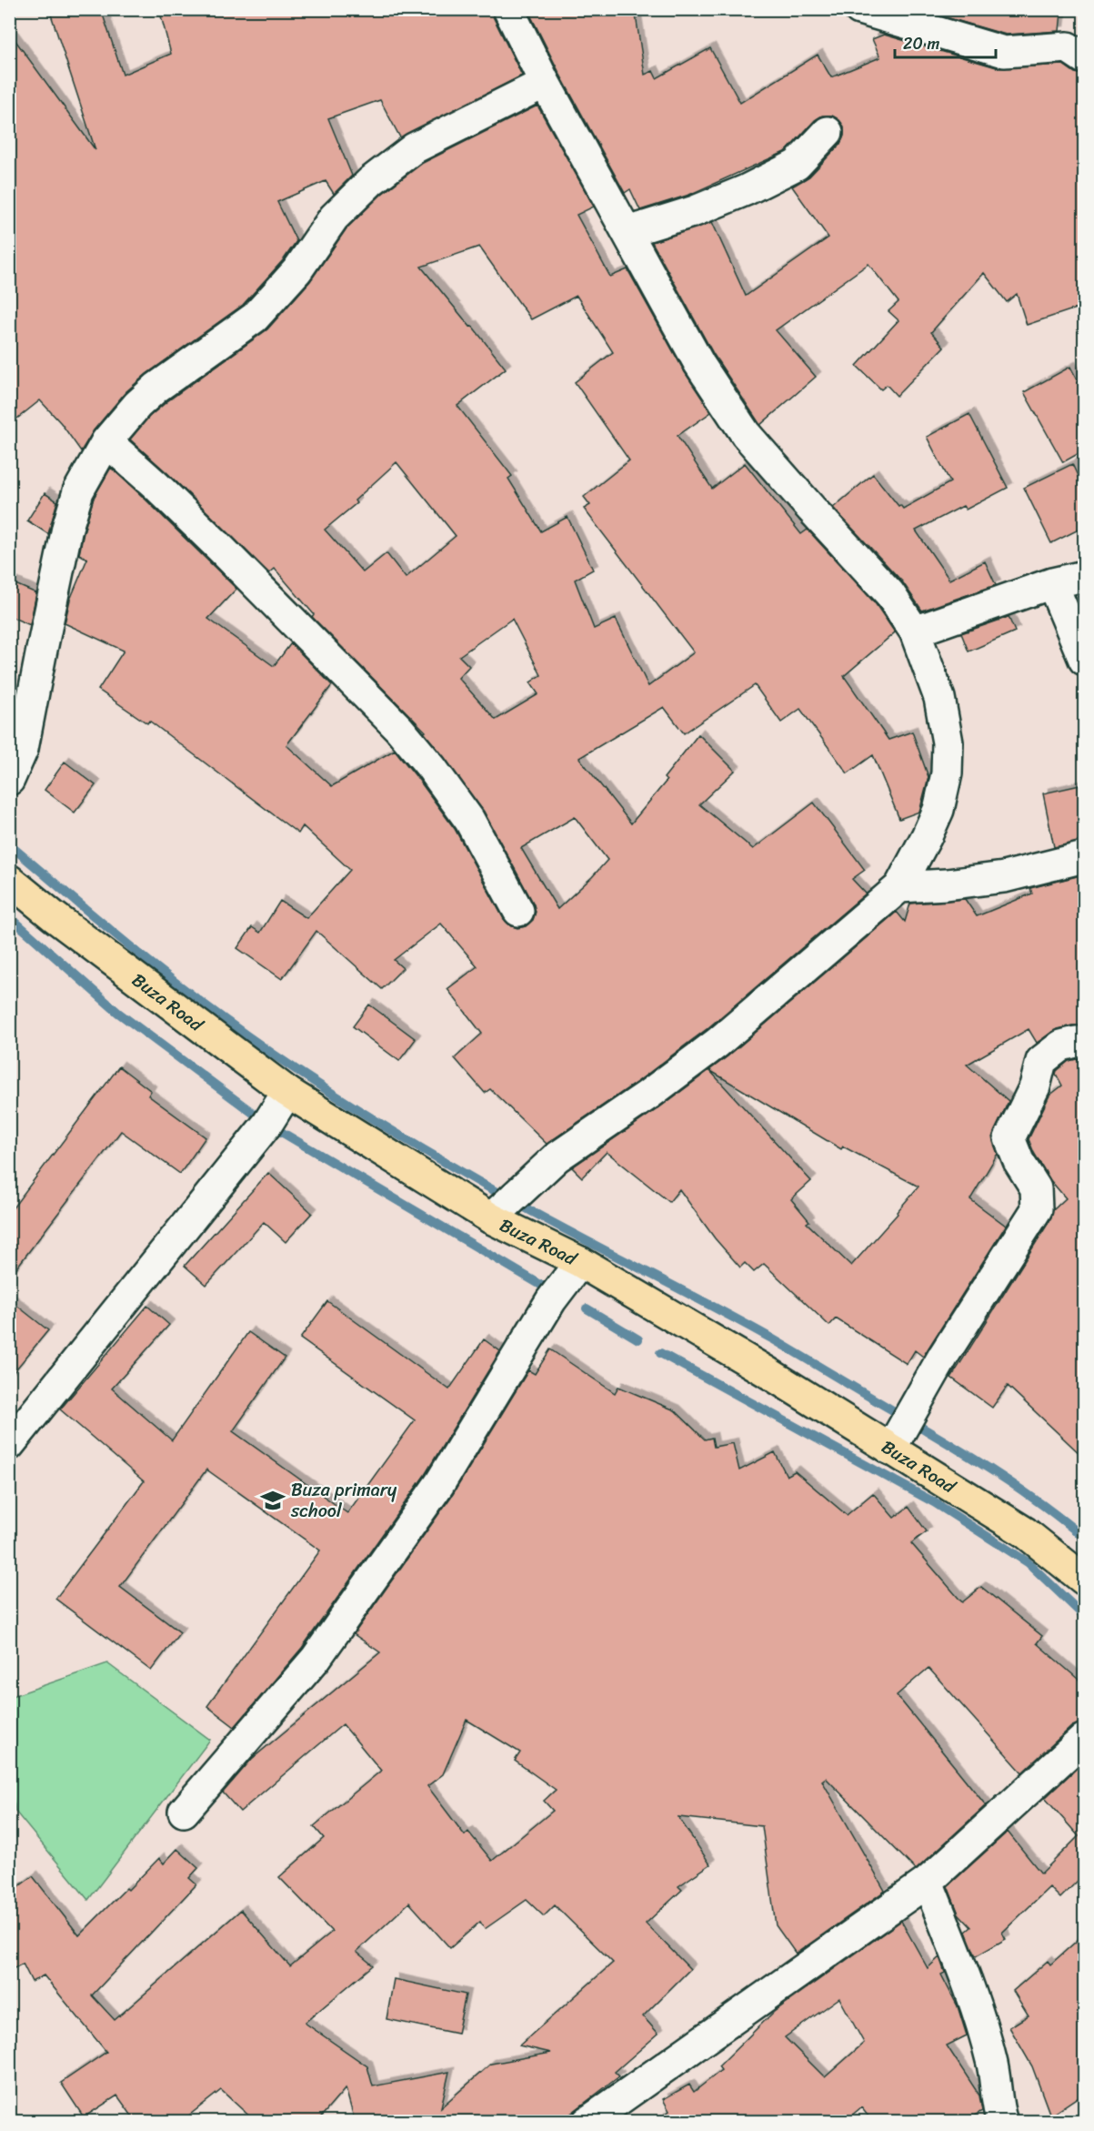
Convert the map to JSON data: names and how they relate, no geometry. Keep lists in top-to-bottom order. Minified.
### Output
{"streets":{"main road":["Buza Road"]},"places":{"school or university":["Buza primary school"]},"scale_bar":"20 m"}
